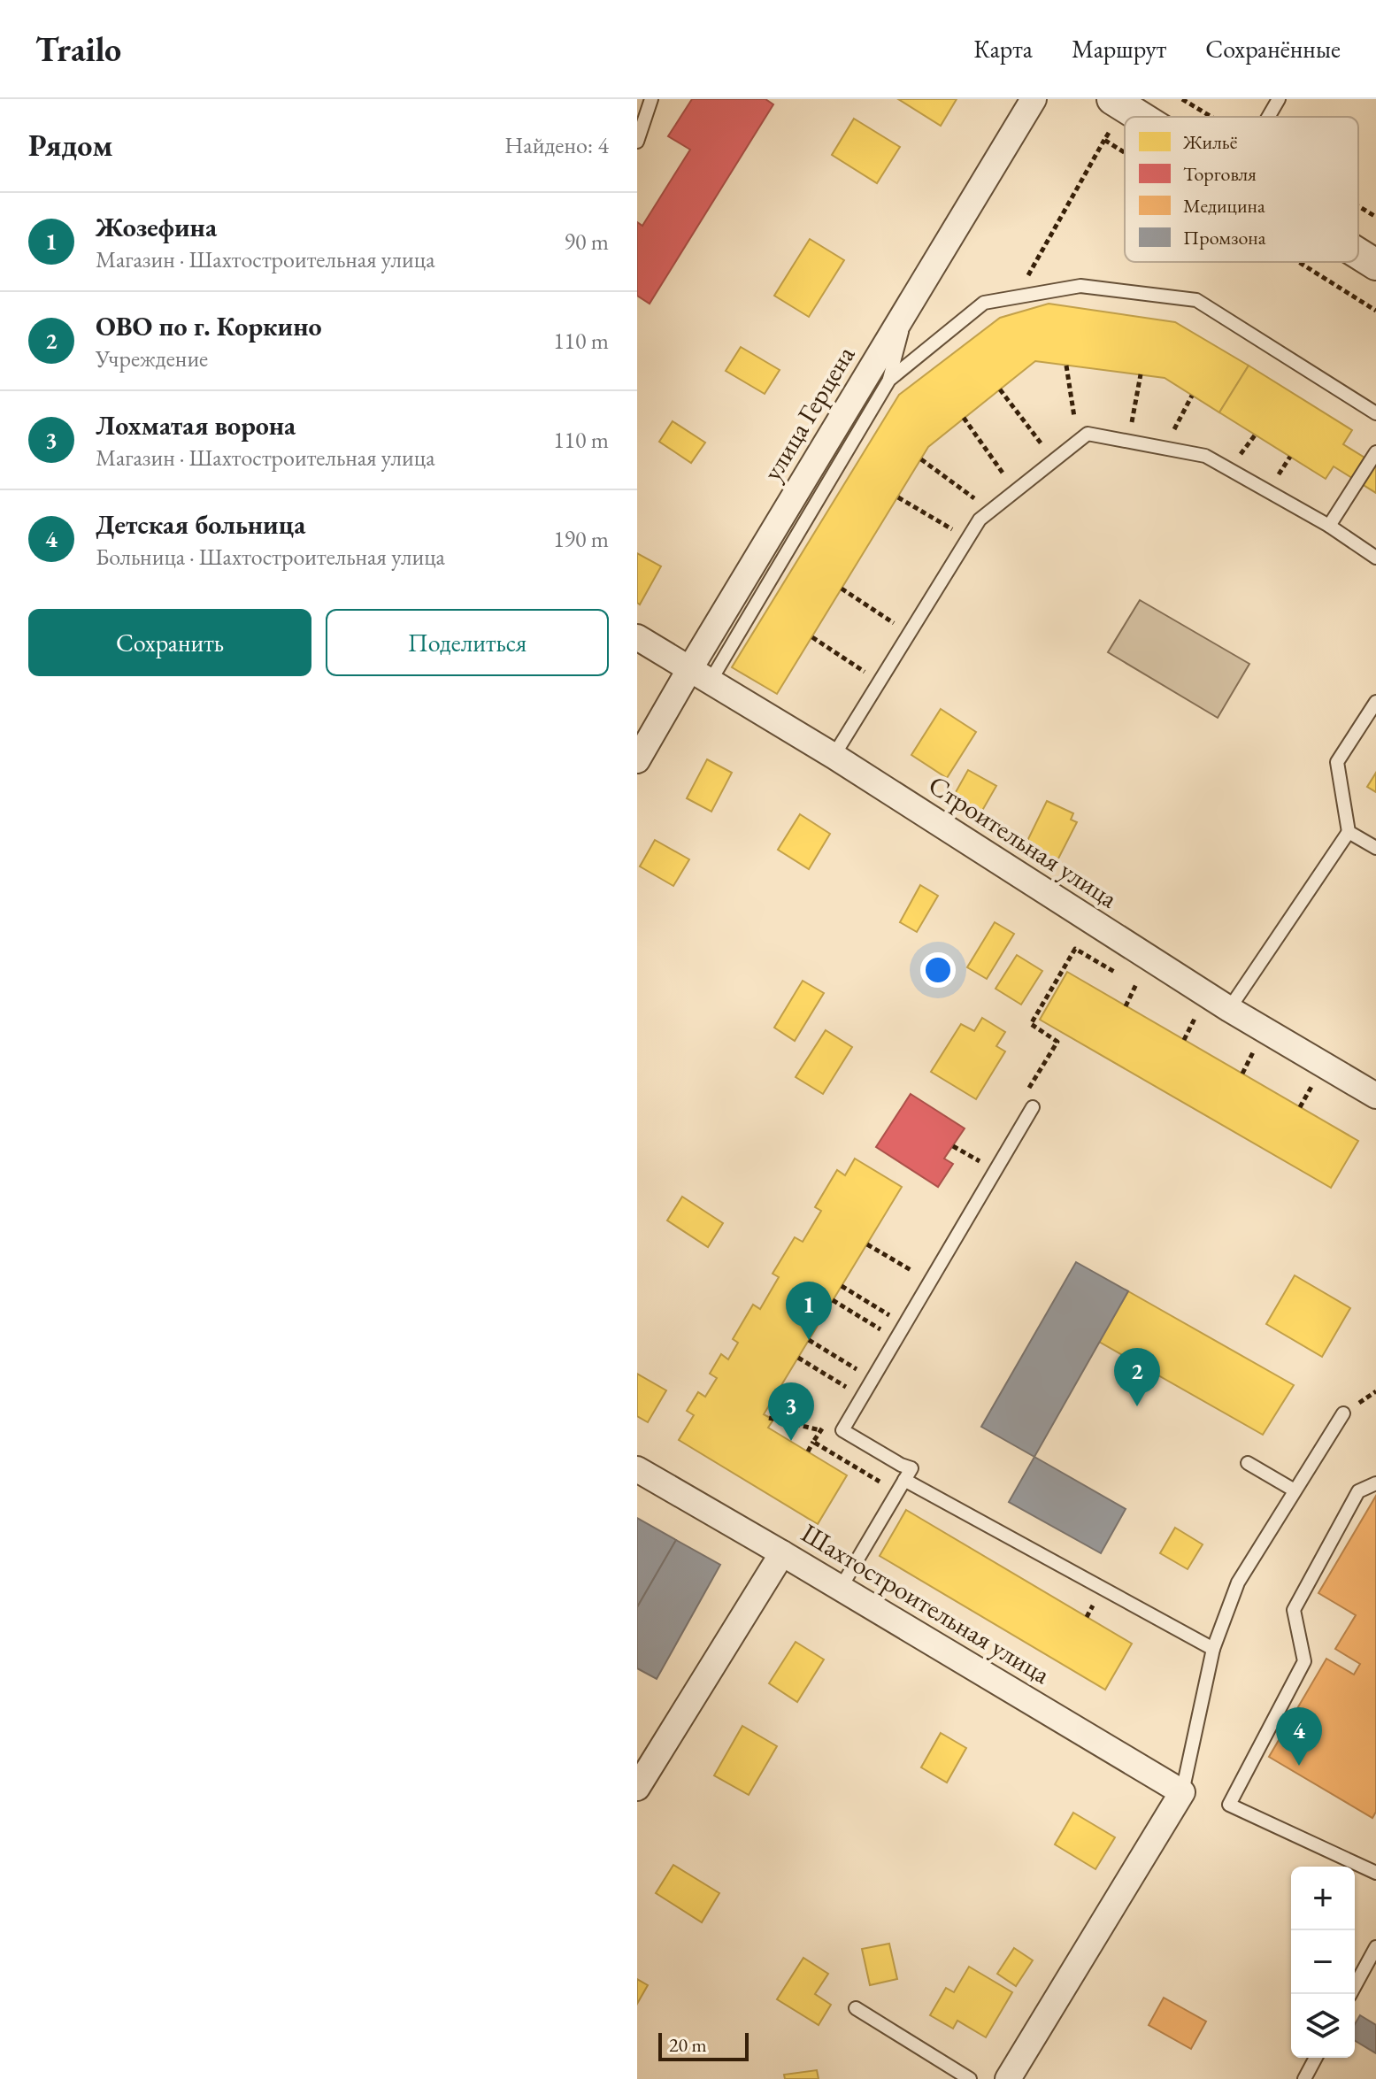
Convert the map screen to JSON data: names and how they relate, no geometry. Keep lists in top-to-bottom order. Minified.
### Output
{"streets":{"street":["улица Герцена","Строительная улица","Шахтостроительная улица"]},"crossings":[["улица Герцена","Строительная улица"]],"legend":["Жильё","Торговля","Медицина","Промзона"],"scale_bar":"20 m","page":{"header":"Trailo","nav":["Карта","Маршрут","Сохранённые"],"heading":["Рядом","Найдено: 4"],"list":[{"mark":"1","name":"Жозефина","note":"Магазин · Шахтостроительная улица","value":"90 m"},{"mark":"2","name":"ОВО по г. Коркино","note":"Учреждение","value":"110 m"},{"mark":"3","name":"Лохматая ворона","note":"Магазин · Шахтостроительная улица","value":"110 m"},{"mark":"4","name":"Детская больница","note":"Больница · Шахтостроительная улица","value":"190 m"}],"buttons":["Сохранить","Поделиться"],"pins":["1","2","3","4"],"map_buttons":["+","−"],"scale":"20 m"}}
